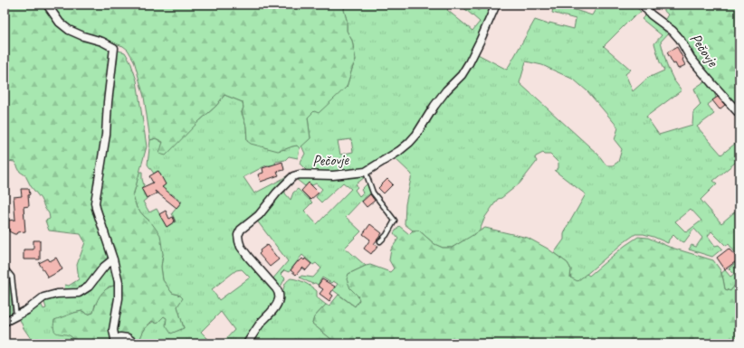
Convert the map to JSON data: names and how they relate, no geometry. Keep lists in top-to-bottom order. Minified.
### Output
{"streets":{"street":["Pečovje"]}}
